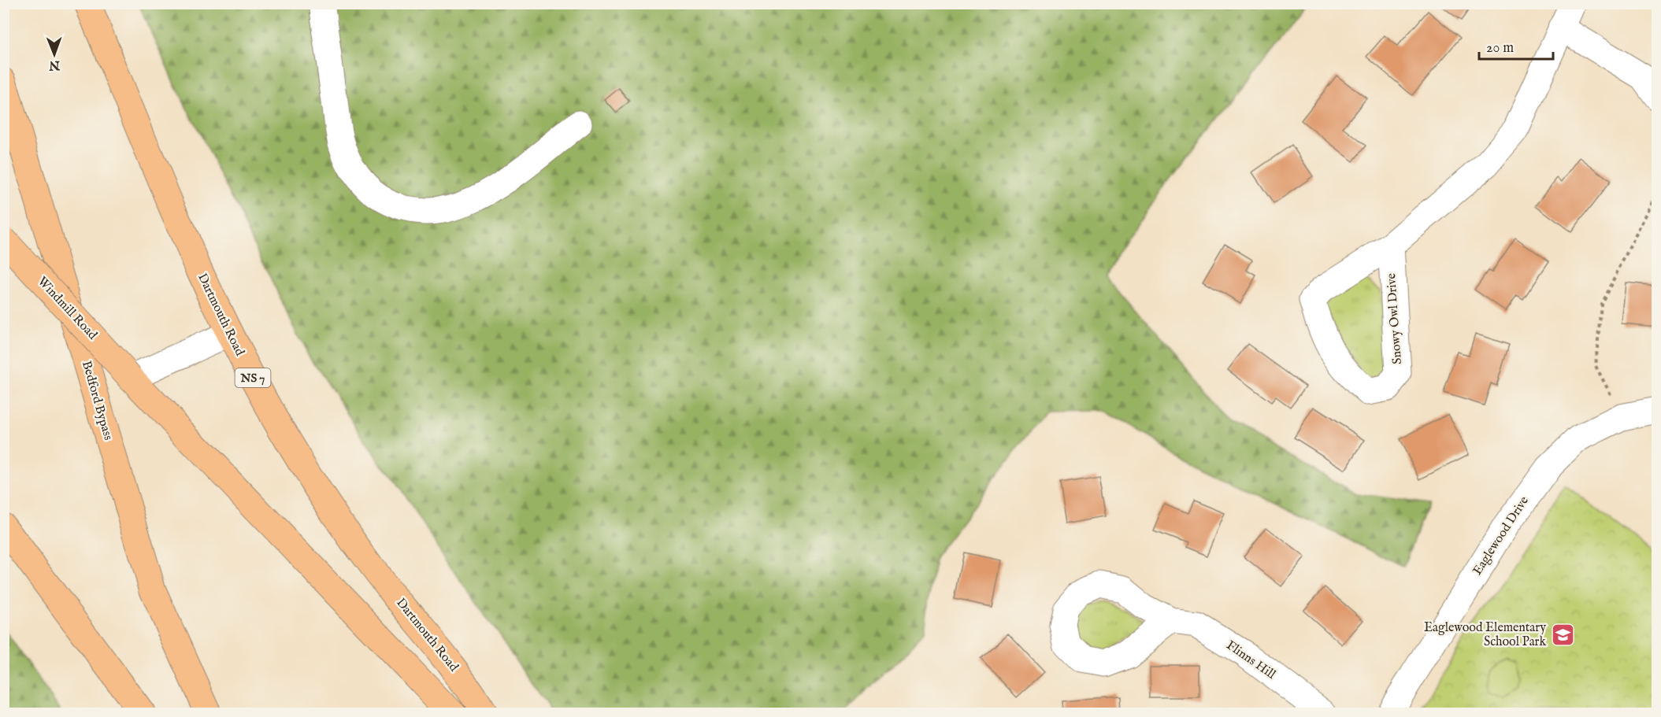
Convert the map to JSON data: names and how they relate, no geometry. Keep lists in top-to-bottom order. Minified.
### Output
{"streets":{"main road":["Windmill Road","Dartmouth Road","NS 7","Bedford Bypass"],"street":["Snowy Owl Drive","Eaglewood Drive","Flinns Hill"]},"places":{"school or university":["Eaglewood Elementary School Park"]},"scale_bar":"20 m","north":"bottom"}
